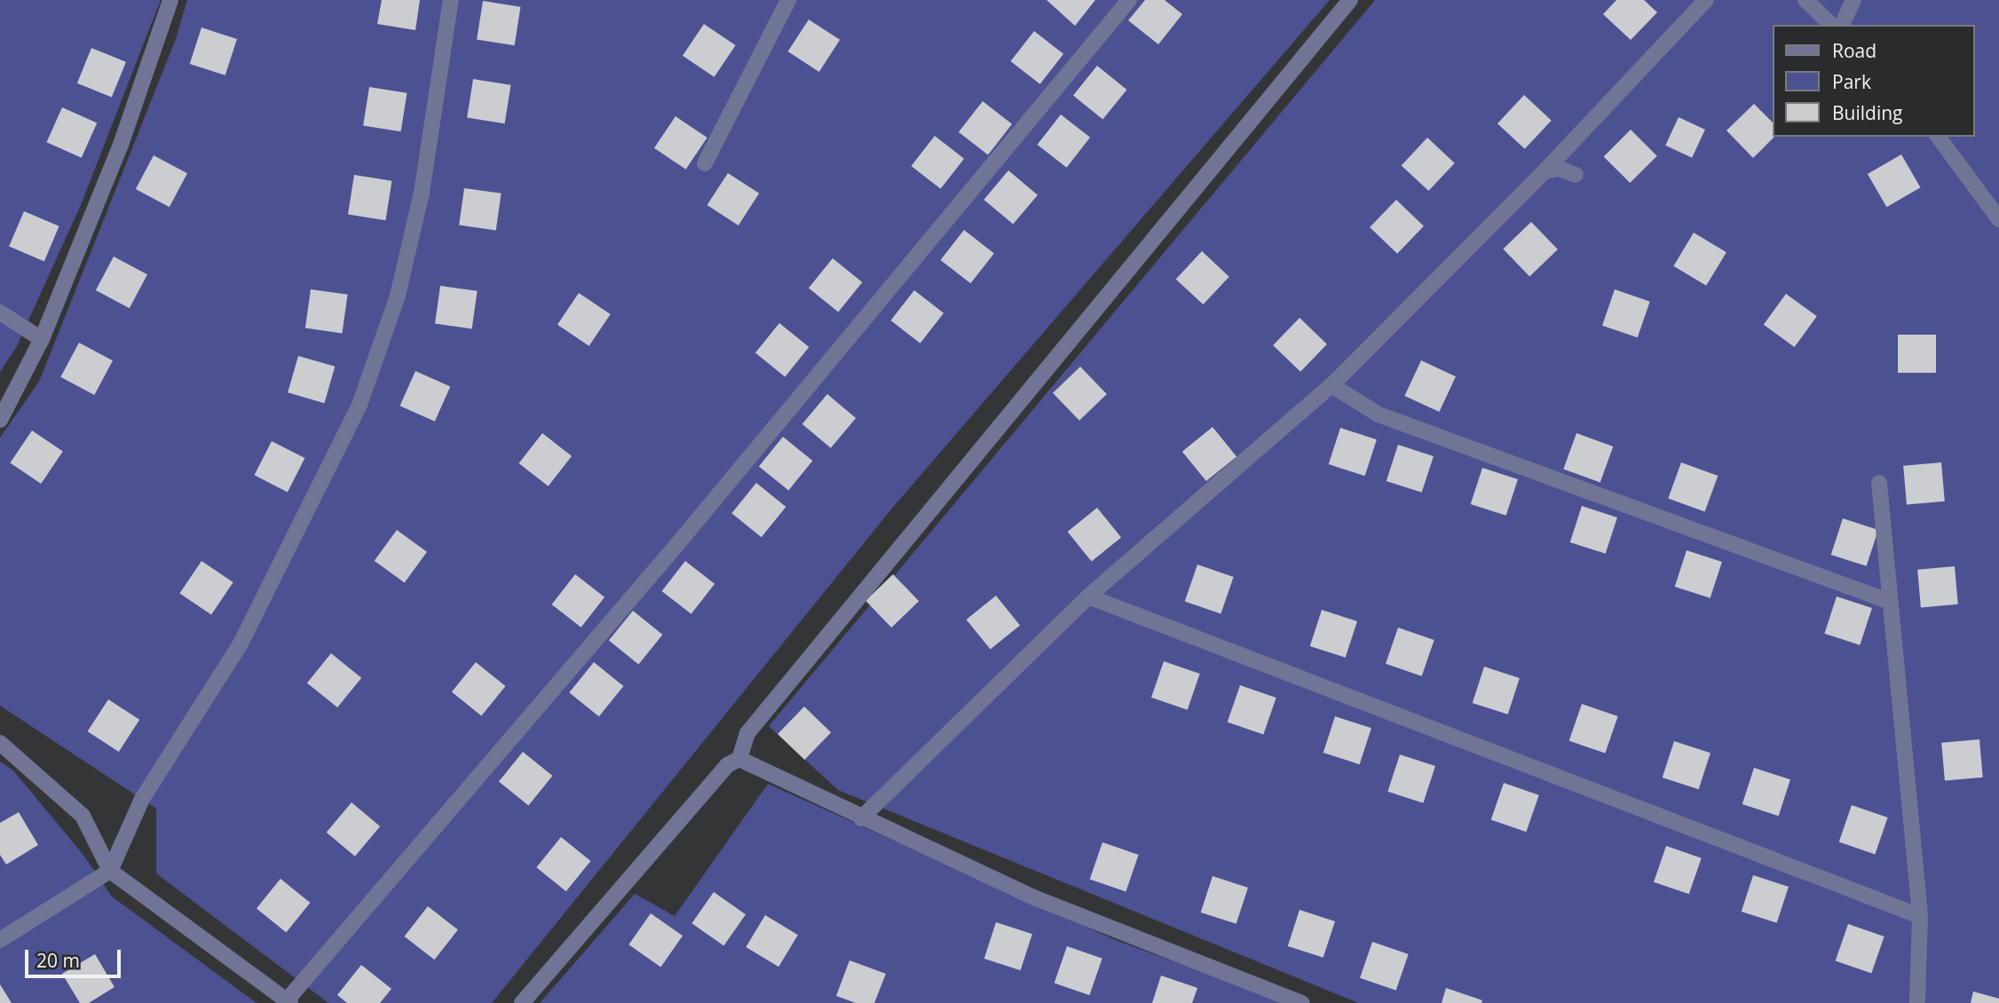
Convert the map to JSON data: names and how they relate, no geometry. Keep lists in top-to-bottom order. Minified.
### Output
{"legend":["Road","Park","Building"],"scale_bar":"20 m"}
